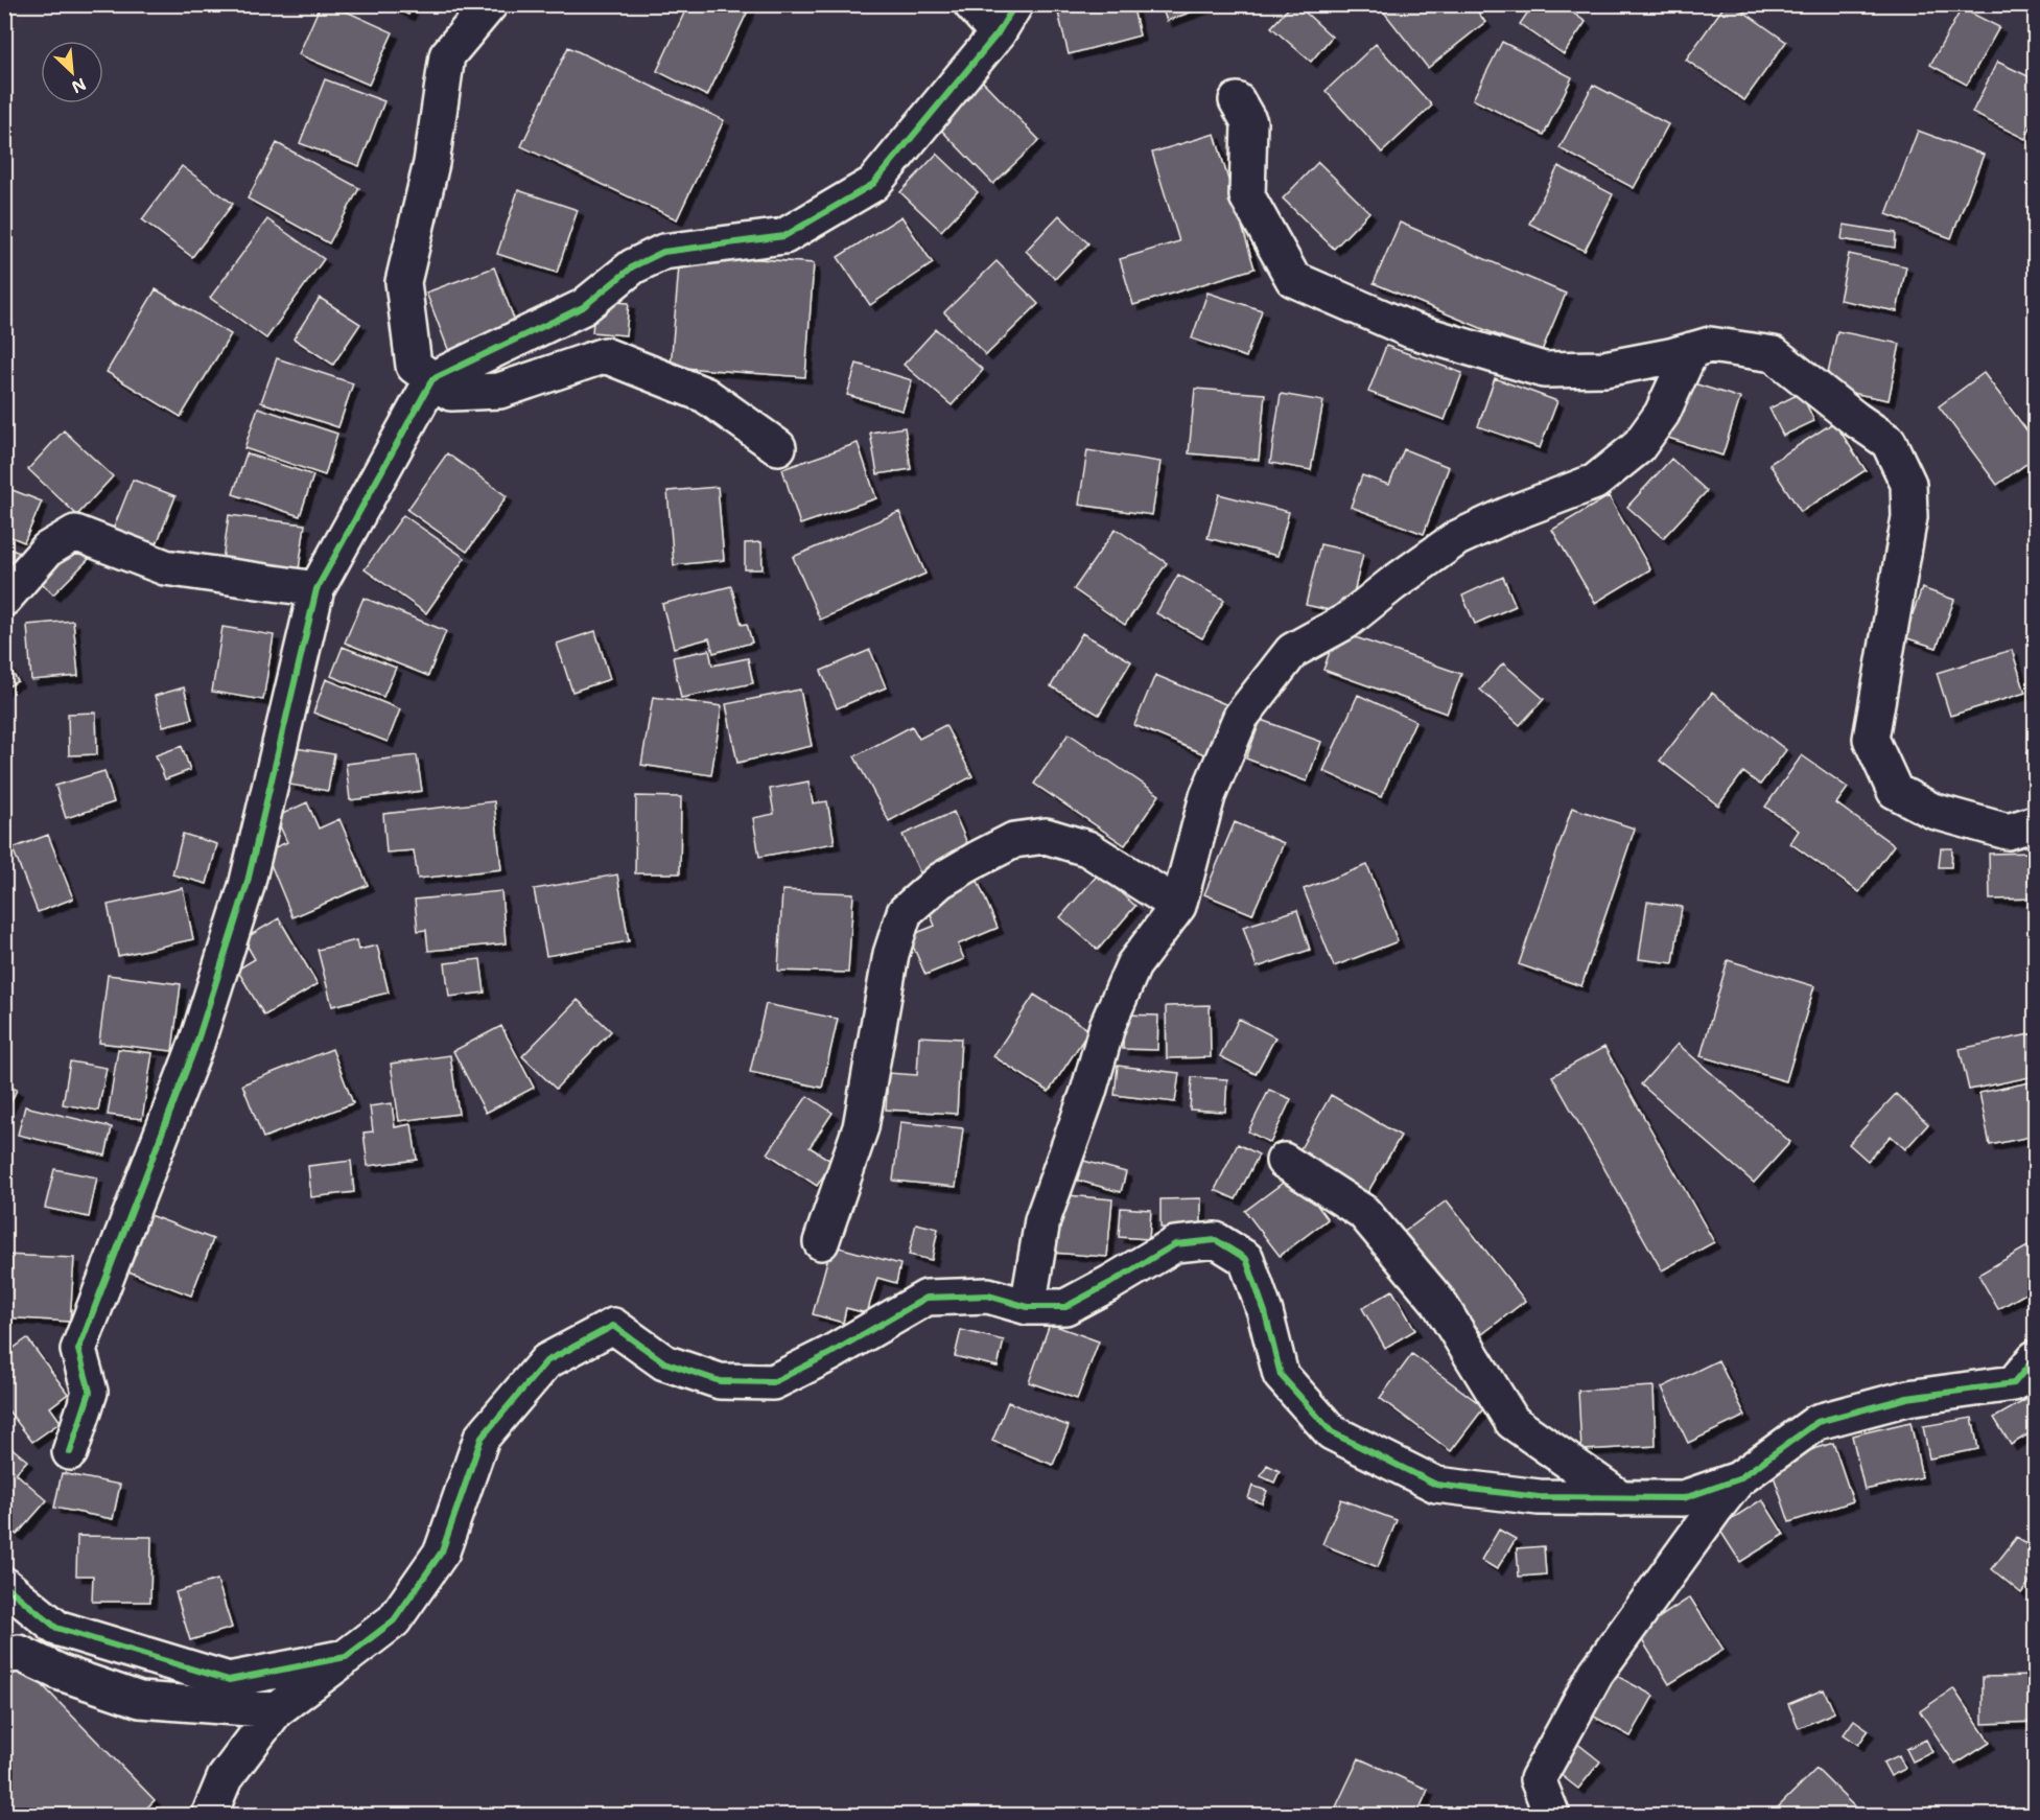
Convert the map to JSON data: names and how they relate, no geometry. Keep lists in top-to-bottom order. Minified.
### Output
{"north":"bottom right"}
